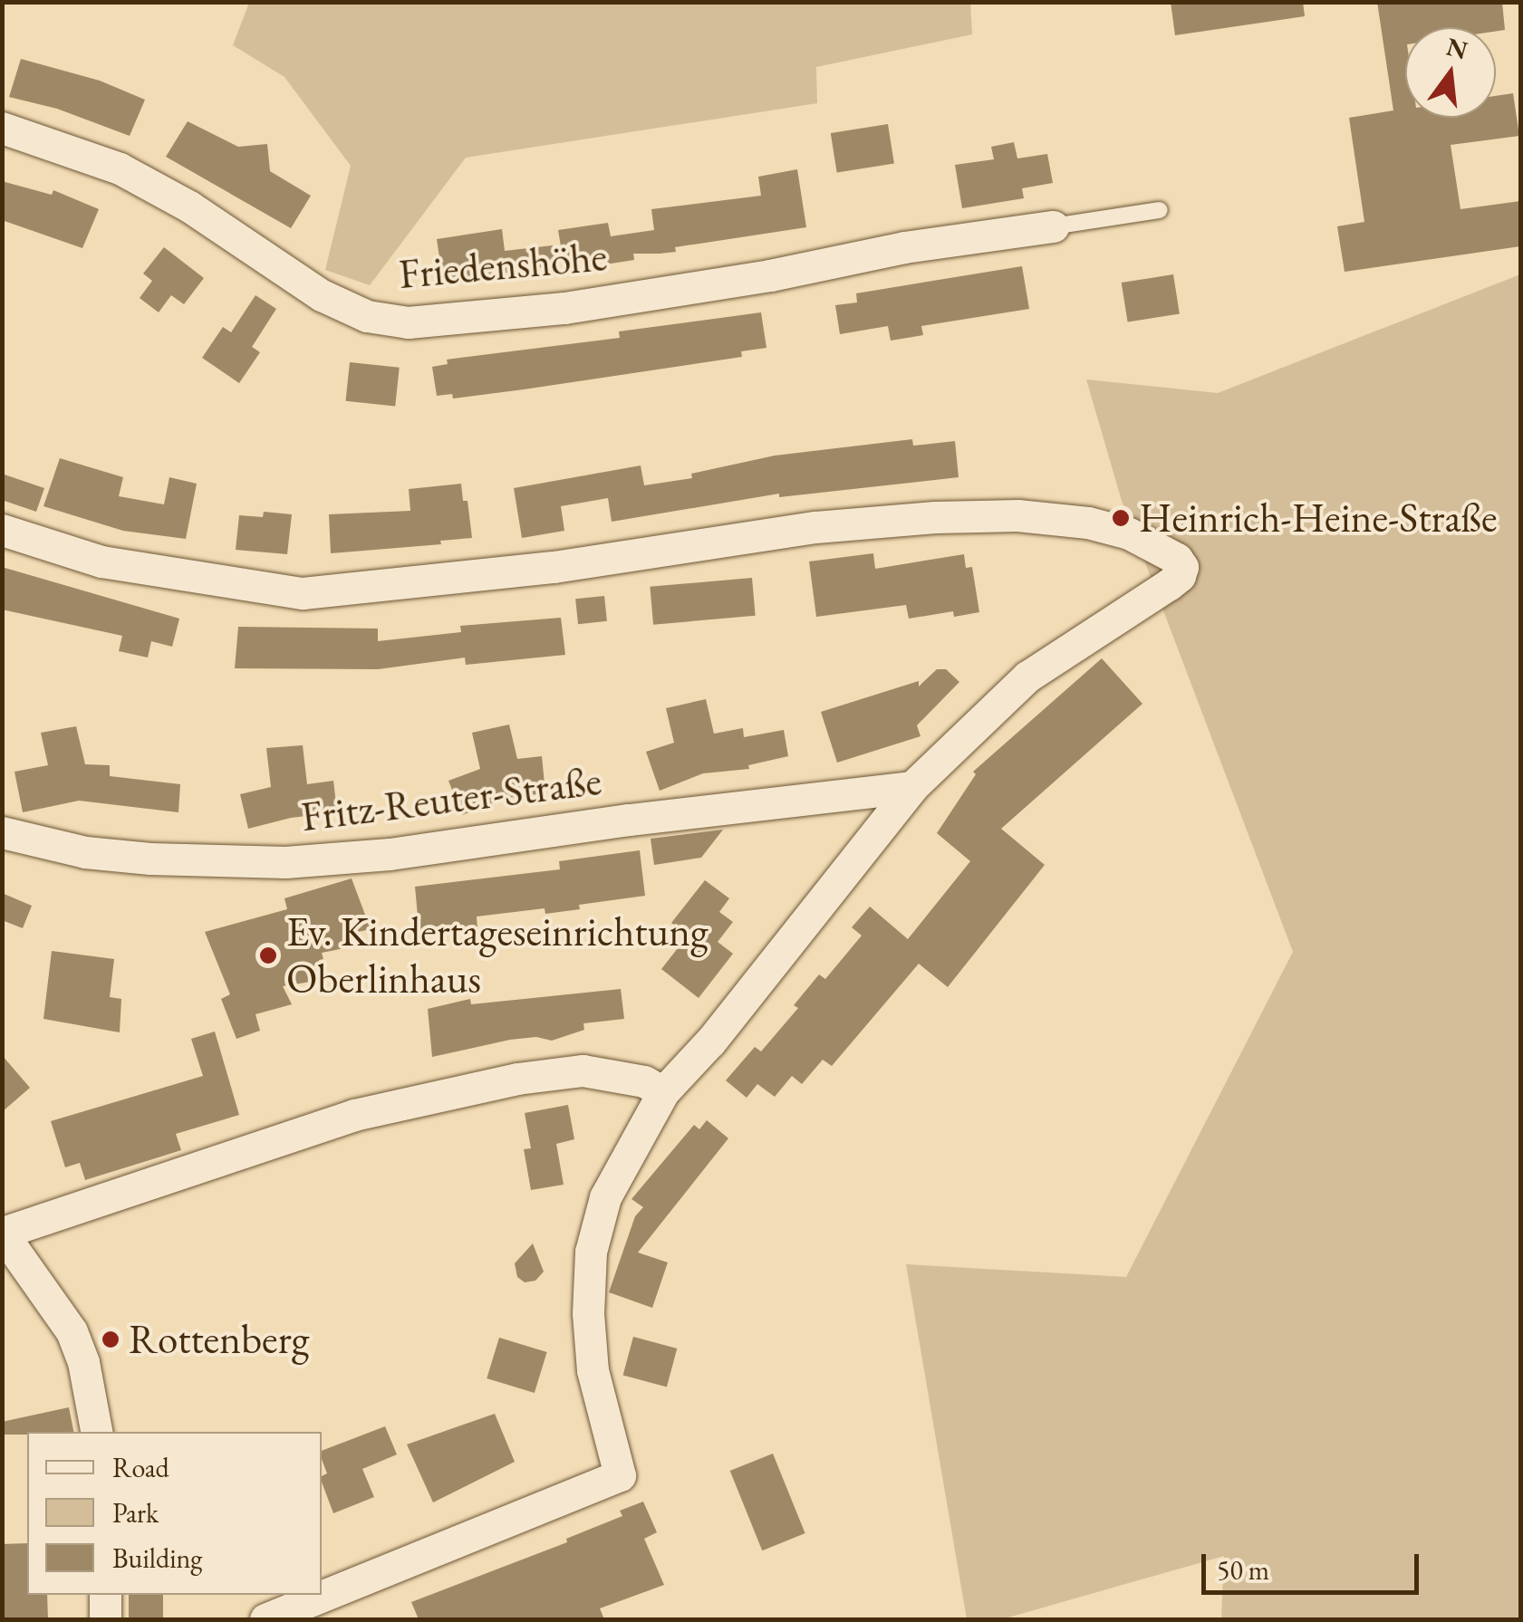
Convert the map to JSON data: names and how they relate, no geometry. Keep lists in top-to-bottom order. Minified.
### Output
{"streets":{"street":["Friedenshöhe","Fritz-Reuter-Straße"]},"places":["Heinrich-Heine-Straße","Ev. Kindertageseinrichtung Oberlinhaus","Rottenberg"],"legend":["Road","Park","Building"],"scale_bar":"50 m","north":"top"}
